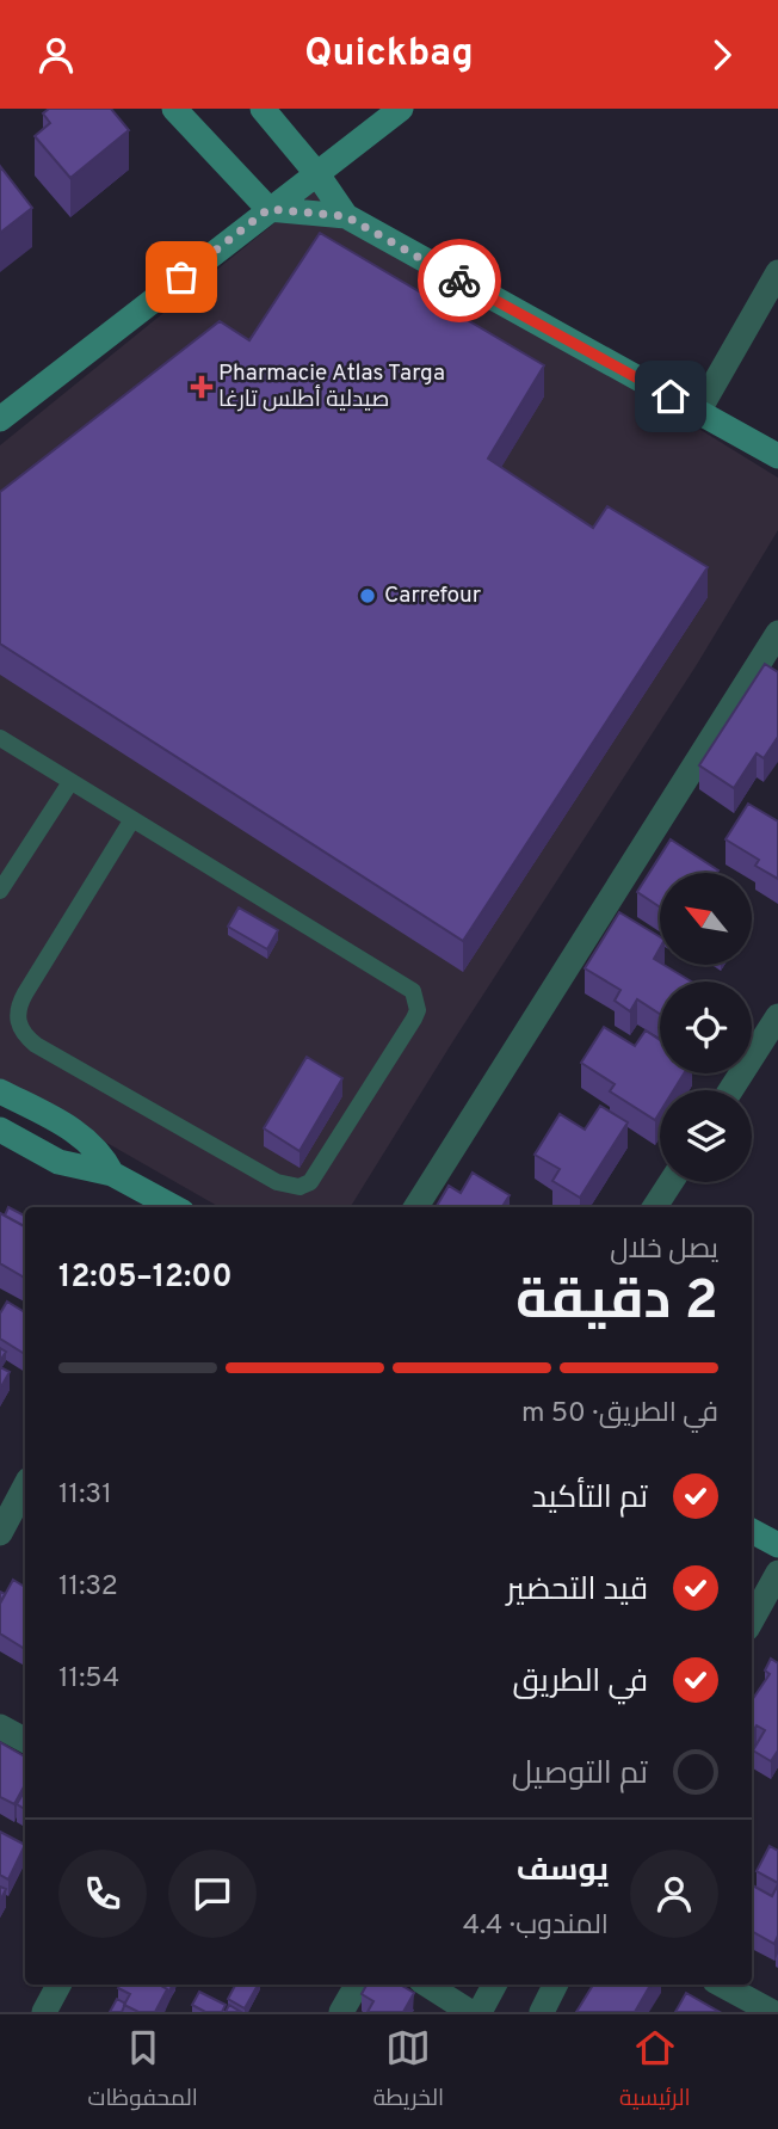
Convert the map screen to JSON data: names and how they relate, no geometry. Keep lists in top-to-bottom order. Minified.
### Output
{"places":{"health":["Pharmacie Atlas Targa صيدلية أطلس تارغا"],"other":["Carrefour"]},"north":"top left","page":{"header":"Quickbag","heading":["2 دقيقة","يصل خلال","12:00–12:05"],"panel":["يوسف","المندوب · 4.4"],"bar":"في الطريق · 50 m","list":[["تم التأكيد","11:31"],["قيد التحضير","11:32"],["في الطريق","11:54"],"تم التوصيل"],"tabs":["الرئيسية","الخريطة","المحفوظات"]}}
